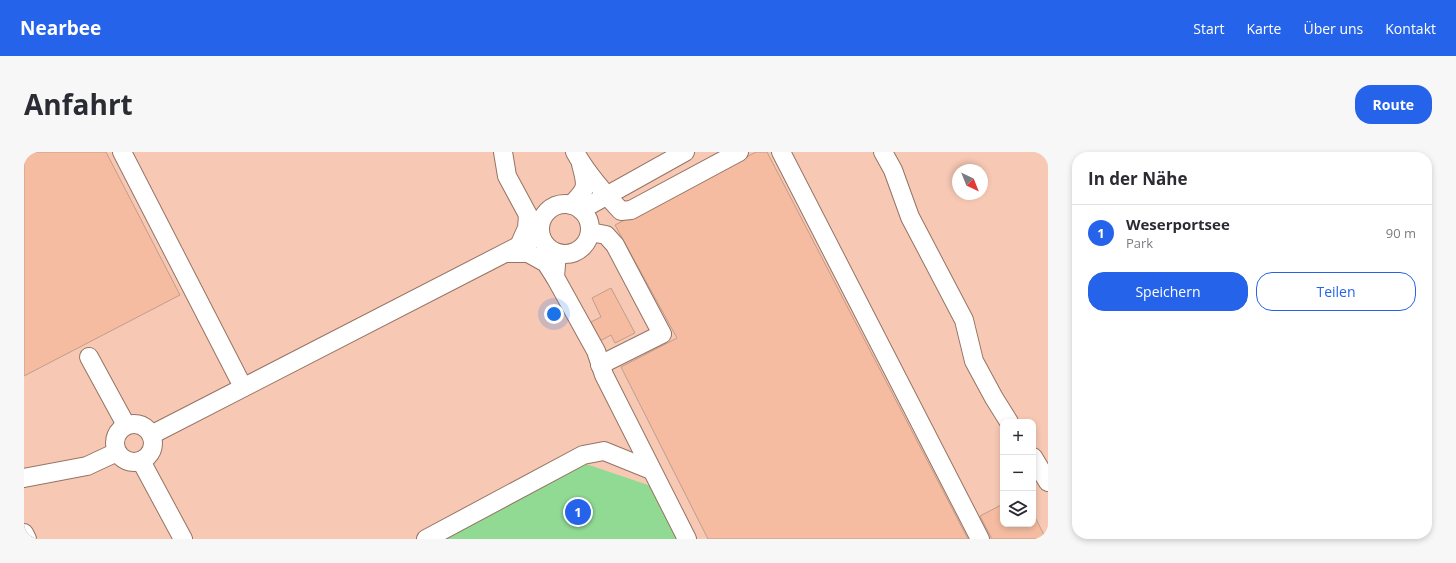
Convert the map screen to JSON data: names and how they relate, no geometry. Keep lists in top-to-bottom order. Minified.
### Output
{"north":"bottom right","page":{"header":"Nearbee","nav":["Start","Karte","Über uns","Kontakt"],"title":"Anfahrt","buttons":["Route",["Speichern","Teilen"]],"heading":"In der Nähe","list":[{"mark":"1","name":"Weserportsee","note":"Park","value":"90 m"}],"map_buttons":["+","−"],"pins":"1"}}
